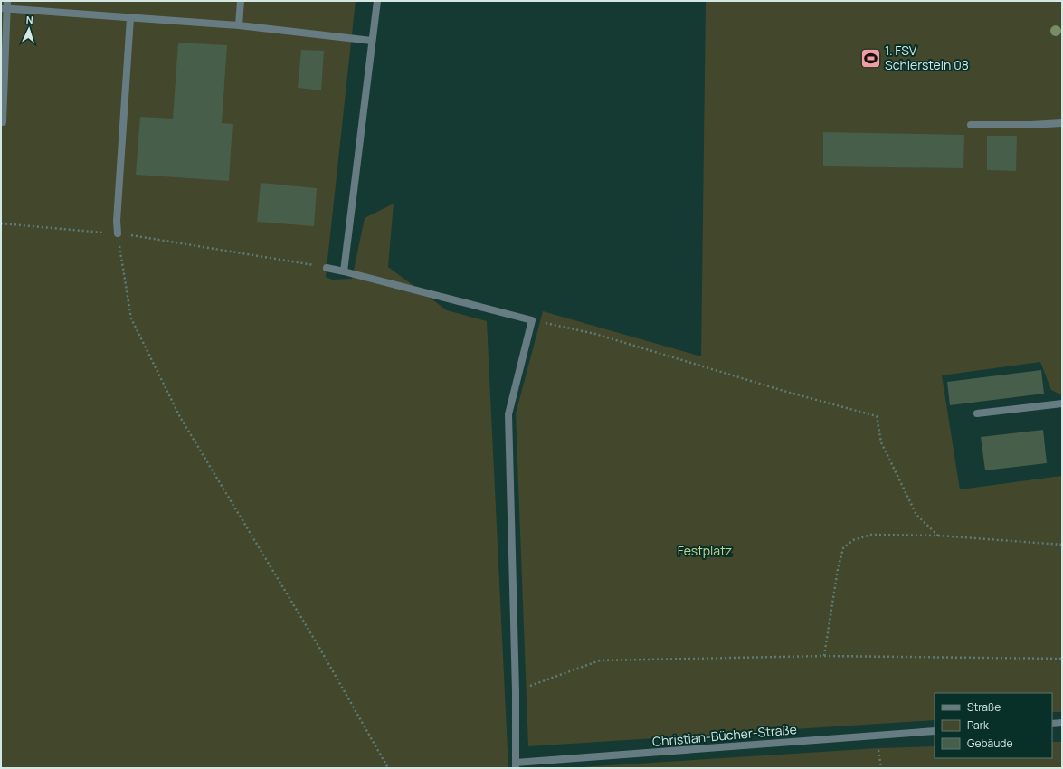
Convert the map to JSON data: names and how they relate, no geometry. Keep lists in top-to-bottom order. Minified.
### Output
{"streets":{"street":["Christian-Bücher-Straße"]},"parks":["Festplatz"],"places":{"sports":["1. FSV Schierstein 08"]},"legend":["Straße","Park","Gebäude"],"north":"top"}
